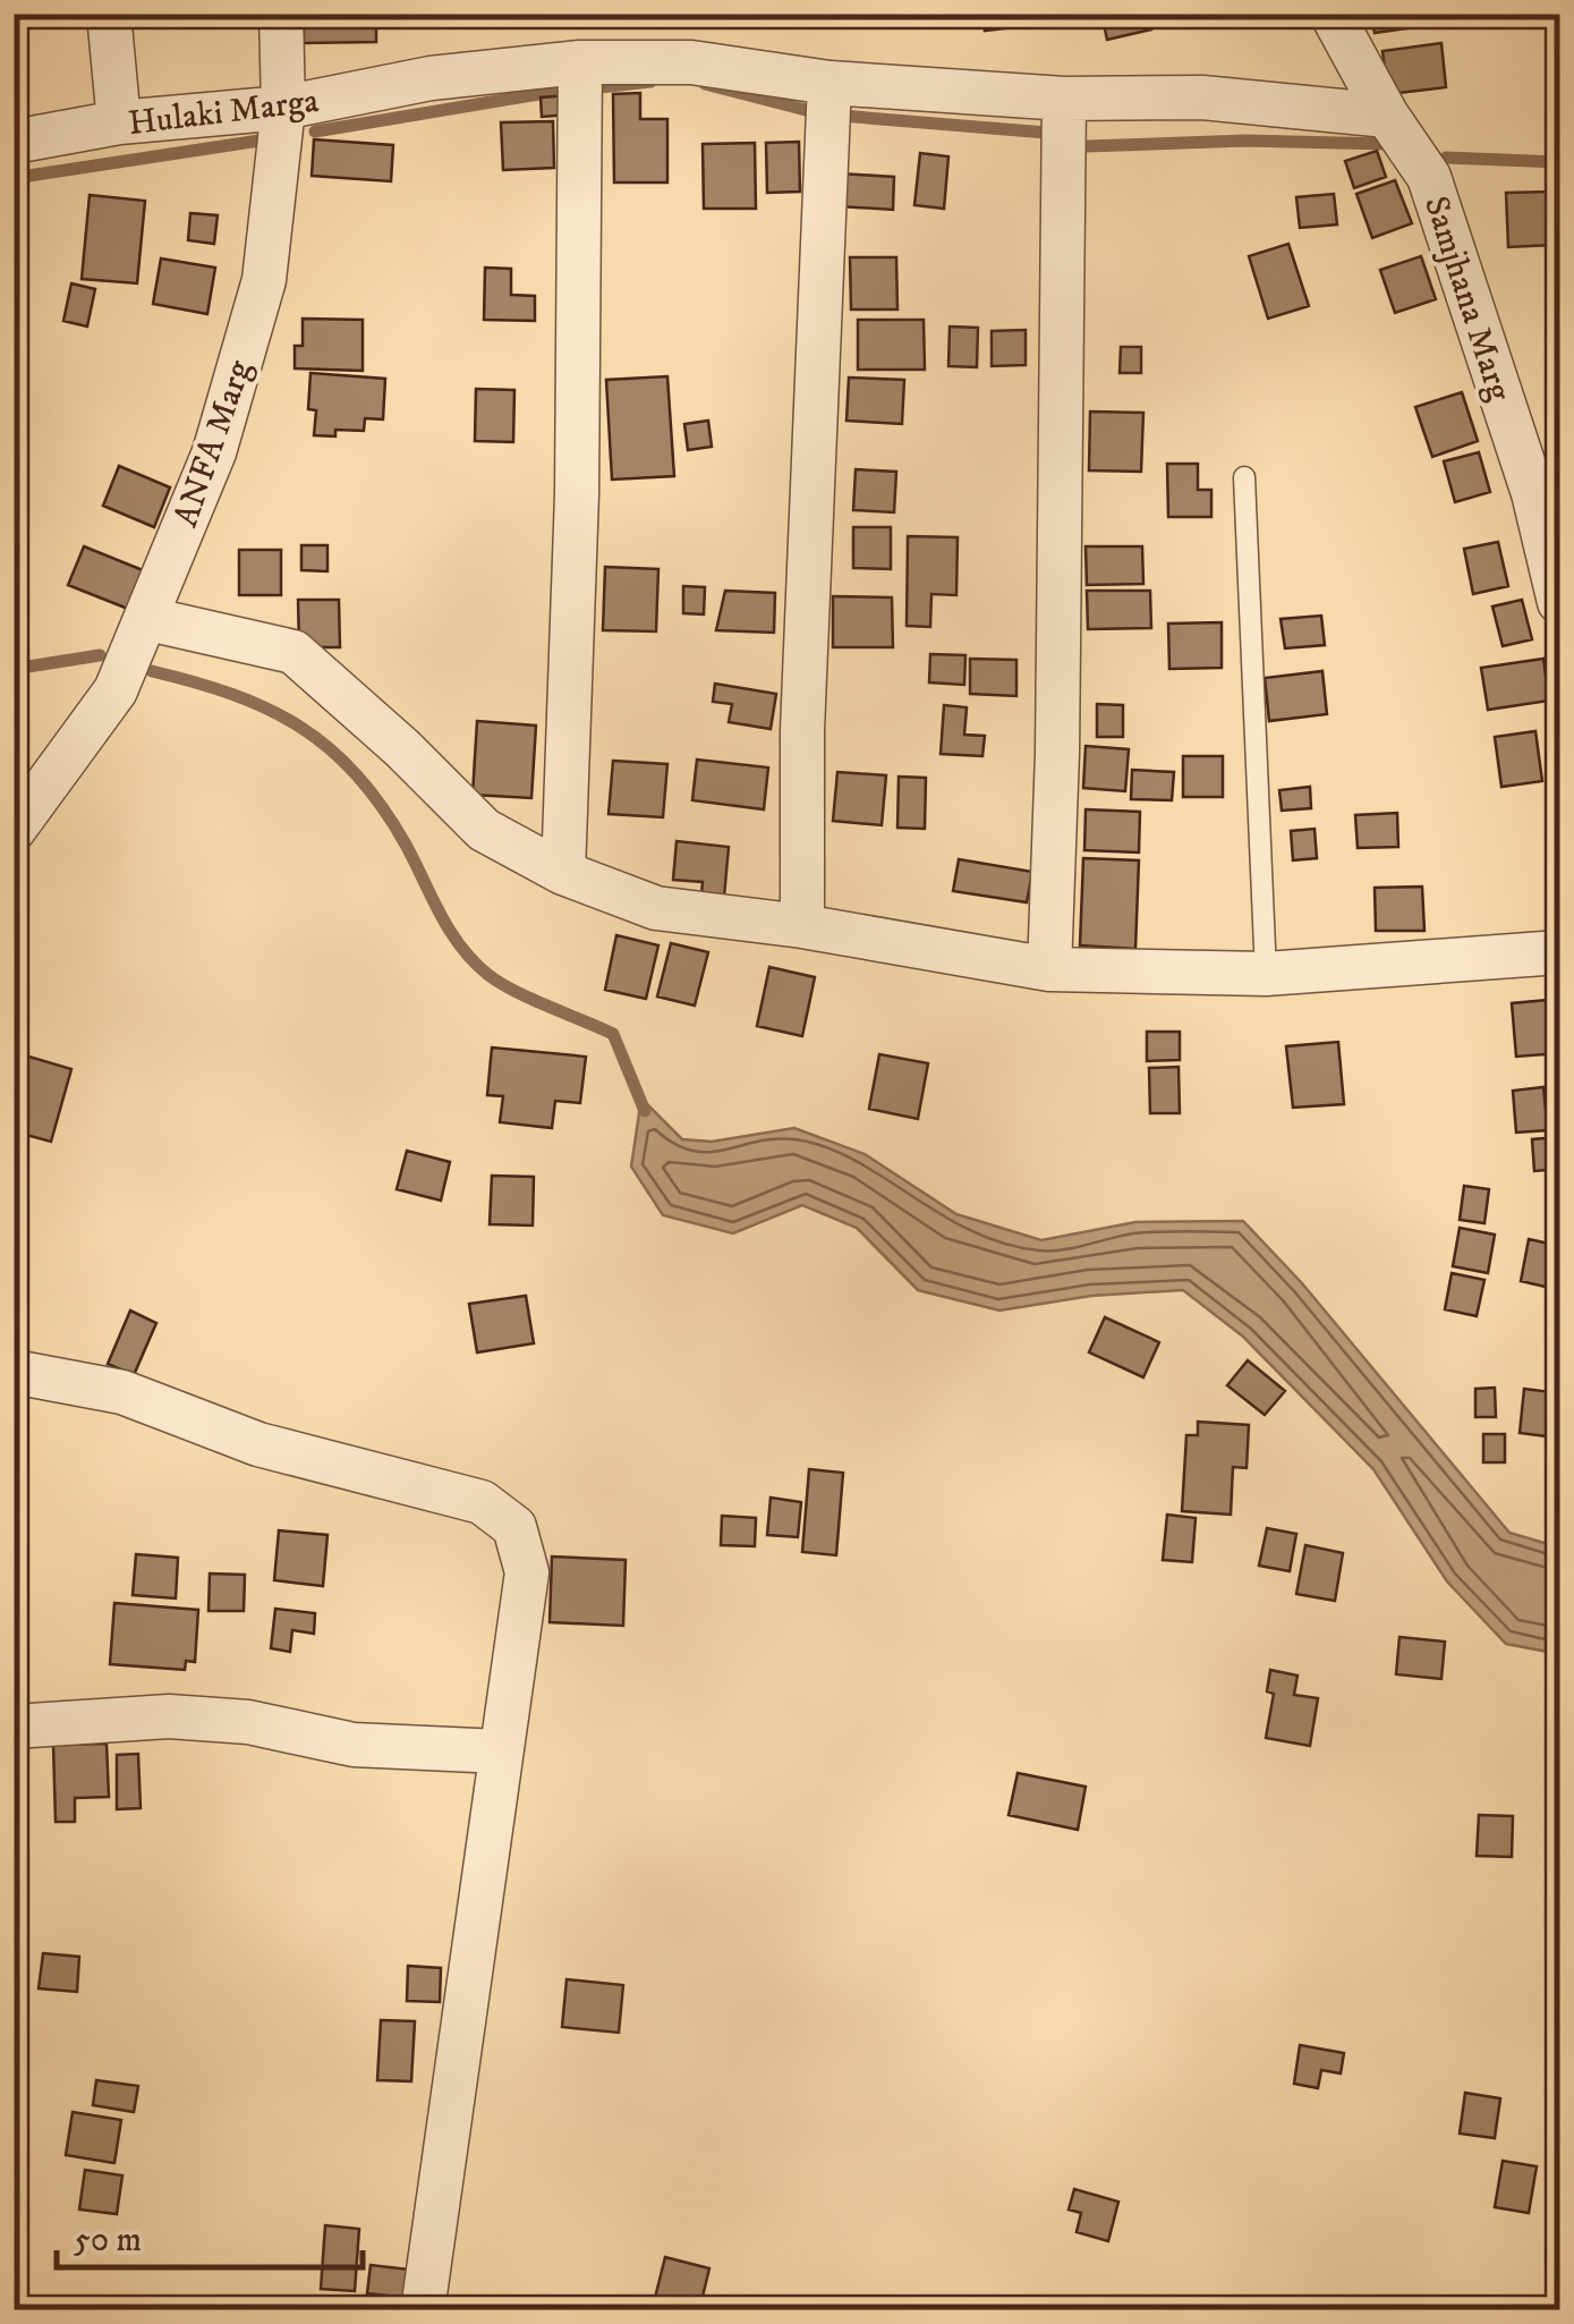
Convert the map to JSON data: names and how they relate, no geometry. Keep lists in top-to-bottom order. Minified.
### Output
{"streets":{"street":["Hulaki Marga","Samjhana Marg","ANFA Marg"]},"crossings":[["Hulaki Marga","Samjhana Marg"],["Hulaki Marga","ANFA Marg"]],"scale_bar":"50 m"}
